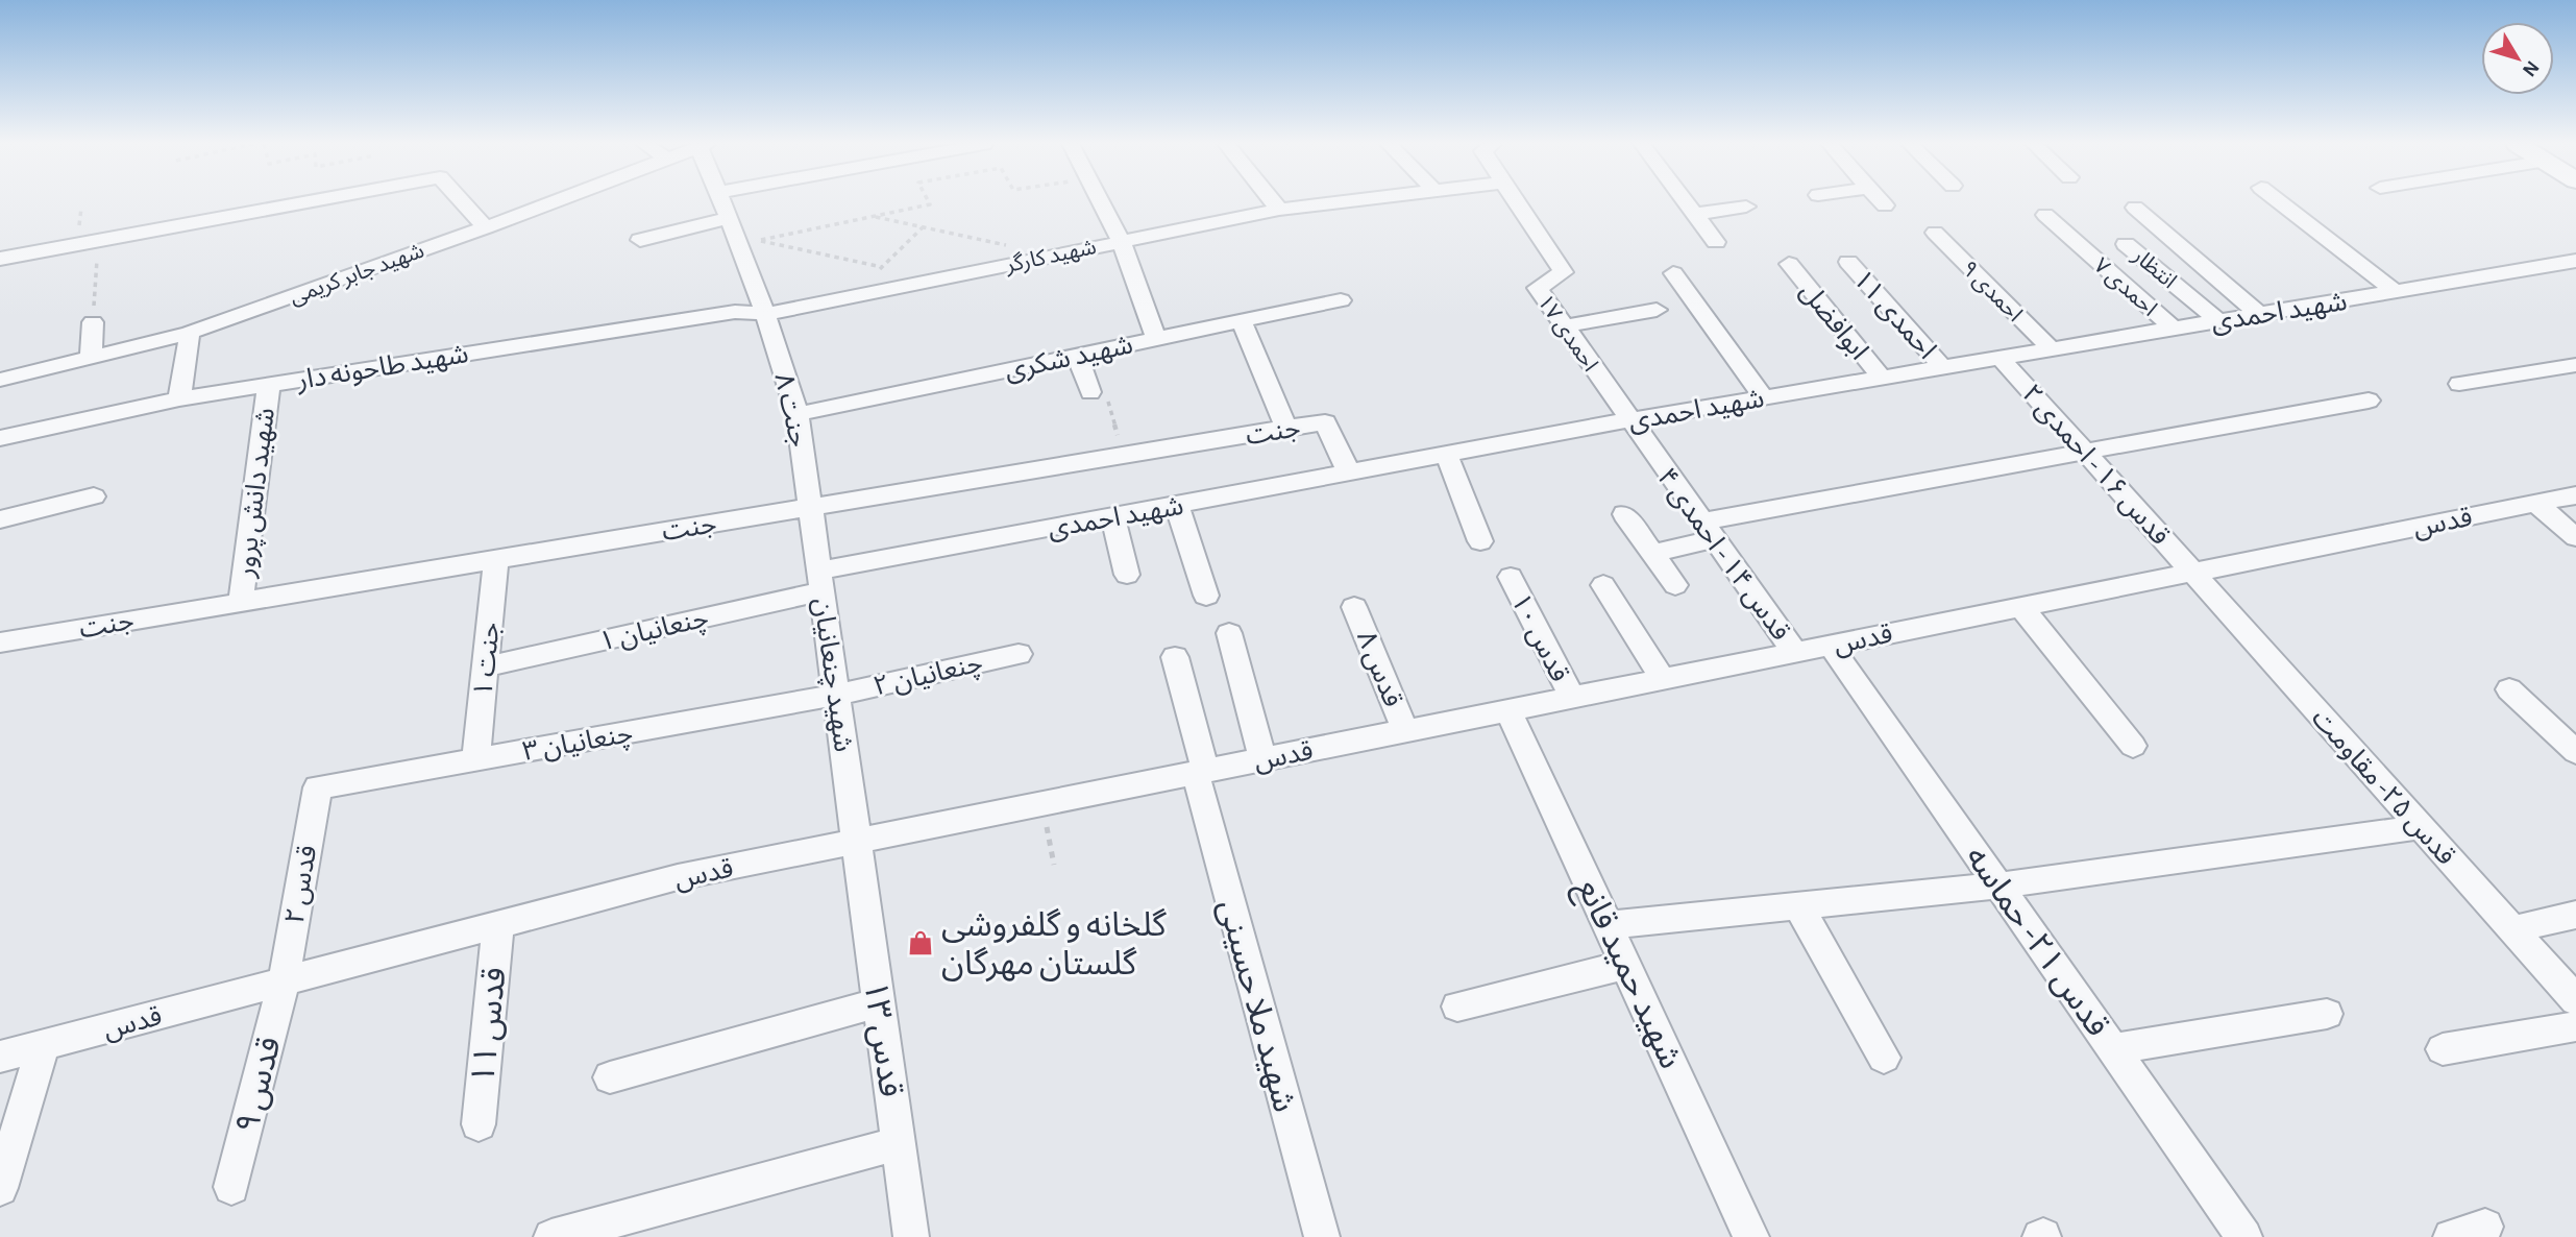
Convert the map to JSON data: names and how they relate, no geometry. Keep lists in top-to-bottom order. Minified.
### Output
{"streets":{"street":["شهید کارگر","انتظار","شهید جابر کریمی","احمدی ۷","احمدی ۹","شهید احمدی","احمدی ۱۱","ابوافضل","احمدی ۱۷","شهید شکری","شهيد طاحونه دار","جنت ۸","جنت","قدس ۱۶ - احمدی ۲","شهید دانش پرور","قدس","قدس ۱۴ - احمدی ۴","چنعانیان ۱","قدس ۱۰","جنت ۱","قدس ۸","چنعانیان ۲","شهید چنعانیان","چنعانیان ۳","قدس ۲۵- مقاومت","قدس ۲","قدس ۲۱- حماسه","شهید حمید قانع","شهید ملا حسینی","قدس ۱۱","قدس ۱۳","قدس ۹"]},"crossings":[["شهید کارگر","شهيد طاحونه دار"],["شهید کارگر","جنت ۸"],["انتظار","شهید احمدی"],["احمدی ۷","شهید احمدی"],["احمدی ۹","شهید احمدی"],["شهید احمدی","احمدی ۱۱"],["شهید احمدی","ابوافضل"],["شهید احمدی","احمدی ۱۷"],["شهید احمدی","جنت"],["شهید احمدی","قدس ۱۶ - احمدی ۲"],["شهید احمدی","قدس ۱۴ - احمدی ۴"],["شهید احمدی","چنعانیان ۱"],["شهید احمدی","شهید چنعانیان"],["احمدی ۱۷","قدس ۱۴ - احمدی ۴"],["شهید شکری","جنت ۸"],["شهيد طاحونه دار","جنت ۸"],["شهيد طاحونه دار","شهید دانش پرور"],["جنت ۸","جنت"],["جنت ۸","شهید چنعانیان"],["جنت","شهید دانش پرور"],["جنت","جنت ۱"],["جنت","شهید چنعانیان"],["قدس ۱۶ - احمدی ۲","قدس"],["قدس ۱۶ - احمدی ۲","قدس ۲۵- مقاومت"],["قدس","قدس ۱۴ - احمدی ۴"],["قدس","قدس ۱۰"],["قدس","قدس ۸"],["قدس","شهید چنعانیان"],["قدس","قدس ۲۵- مقاومت"],["قدس","قدس ۲"],["قدس","قدس ۲۱- حماسه"],["قدس","شهید حمید قانع"],["قدس","شهید ملا حسینی"],["قدس","قدس ۱۱"],["قدس","قدس ۱۳"],["قدس","قدس ۹"],["چنعانیان ۱","جنت ۱"],["چنعانیان ۱","شهید چنعانیان"],["جنت ۱","چنعانیان ۳"],["چنعانیان ۲","شهید چنعانیان"],["چنعانیان ۲","چنعانیان ۳"],["شهید چنعانیان","چنعانیان ۳"],["شهید چنعانیان","قدس ۱۳"],["چنعانیان ۳","قدس ۲"],["قدس ۲","قدس ۹"]],"places":{"shop":["گلخانه و گلفروشی گلستان مهرگان"]},"north":"bottom right"}
